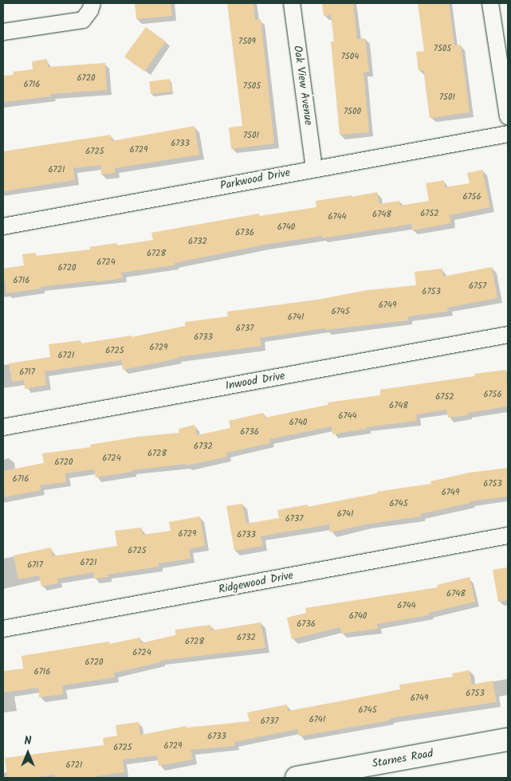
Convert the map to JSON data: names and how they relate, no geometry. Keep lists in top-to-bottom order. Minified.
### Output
{"streets":{"main road":["Starnes Road"],"street":["Oak View Avenue","Parkwood Drive","Inwood Drive","Ridgewood Drive"]},"crossings":[["Oak View Avenue","Parkwood Drive"]],"house_numbers":["7509","7505","7504","6720","6716","7505","7501","7500","7501","6733","6729","6725","6721","6756","6752","6748","6744","6740","6736","6732","6728","6724","6720","6716","6757","6753","6749","6745","6741","6737","6733","6729","6725","6721","6717","6756","6752","6748","6744","6740","6736","6732","6728","6724","6720","6716","6753","6749","6745","6741","6737","6729","6733","6725","6721","6717","6748","6744","6740","6736","6732","6728","6724","6720","6716","6753","6749","6745","6741","6737","6733","6729","6725","6721"],"north":"top"}
